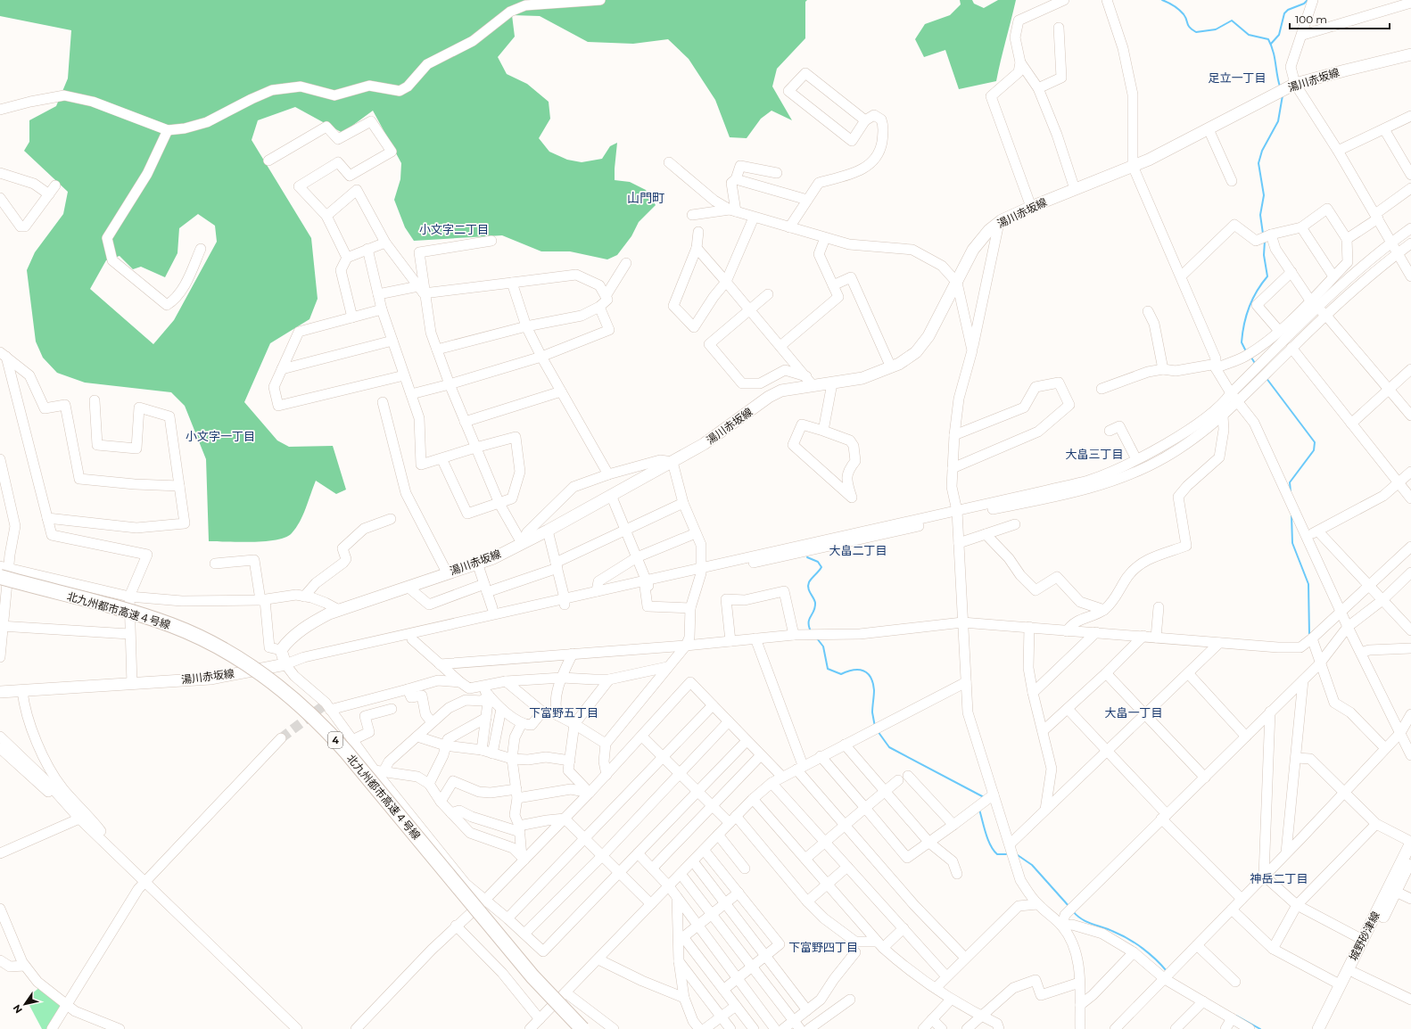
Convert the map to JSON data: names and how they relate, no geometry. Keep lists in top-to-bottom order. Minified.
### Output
{"streets":{"highway":["北九州都市高速４号線","4"],"main road":["湯川赤坂線","城野砂津線"]},"districts":["足立一丁目","山門町","小文字二丁目","小文字一丁目","大畠三丁目","大畠二丁目","下富野五丁目","大畠一丁目","神岳二丁目","下富野四丁目"],"scale_bar":"100 m","north":"bottom left"}
